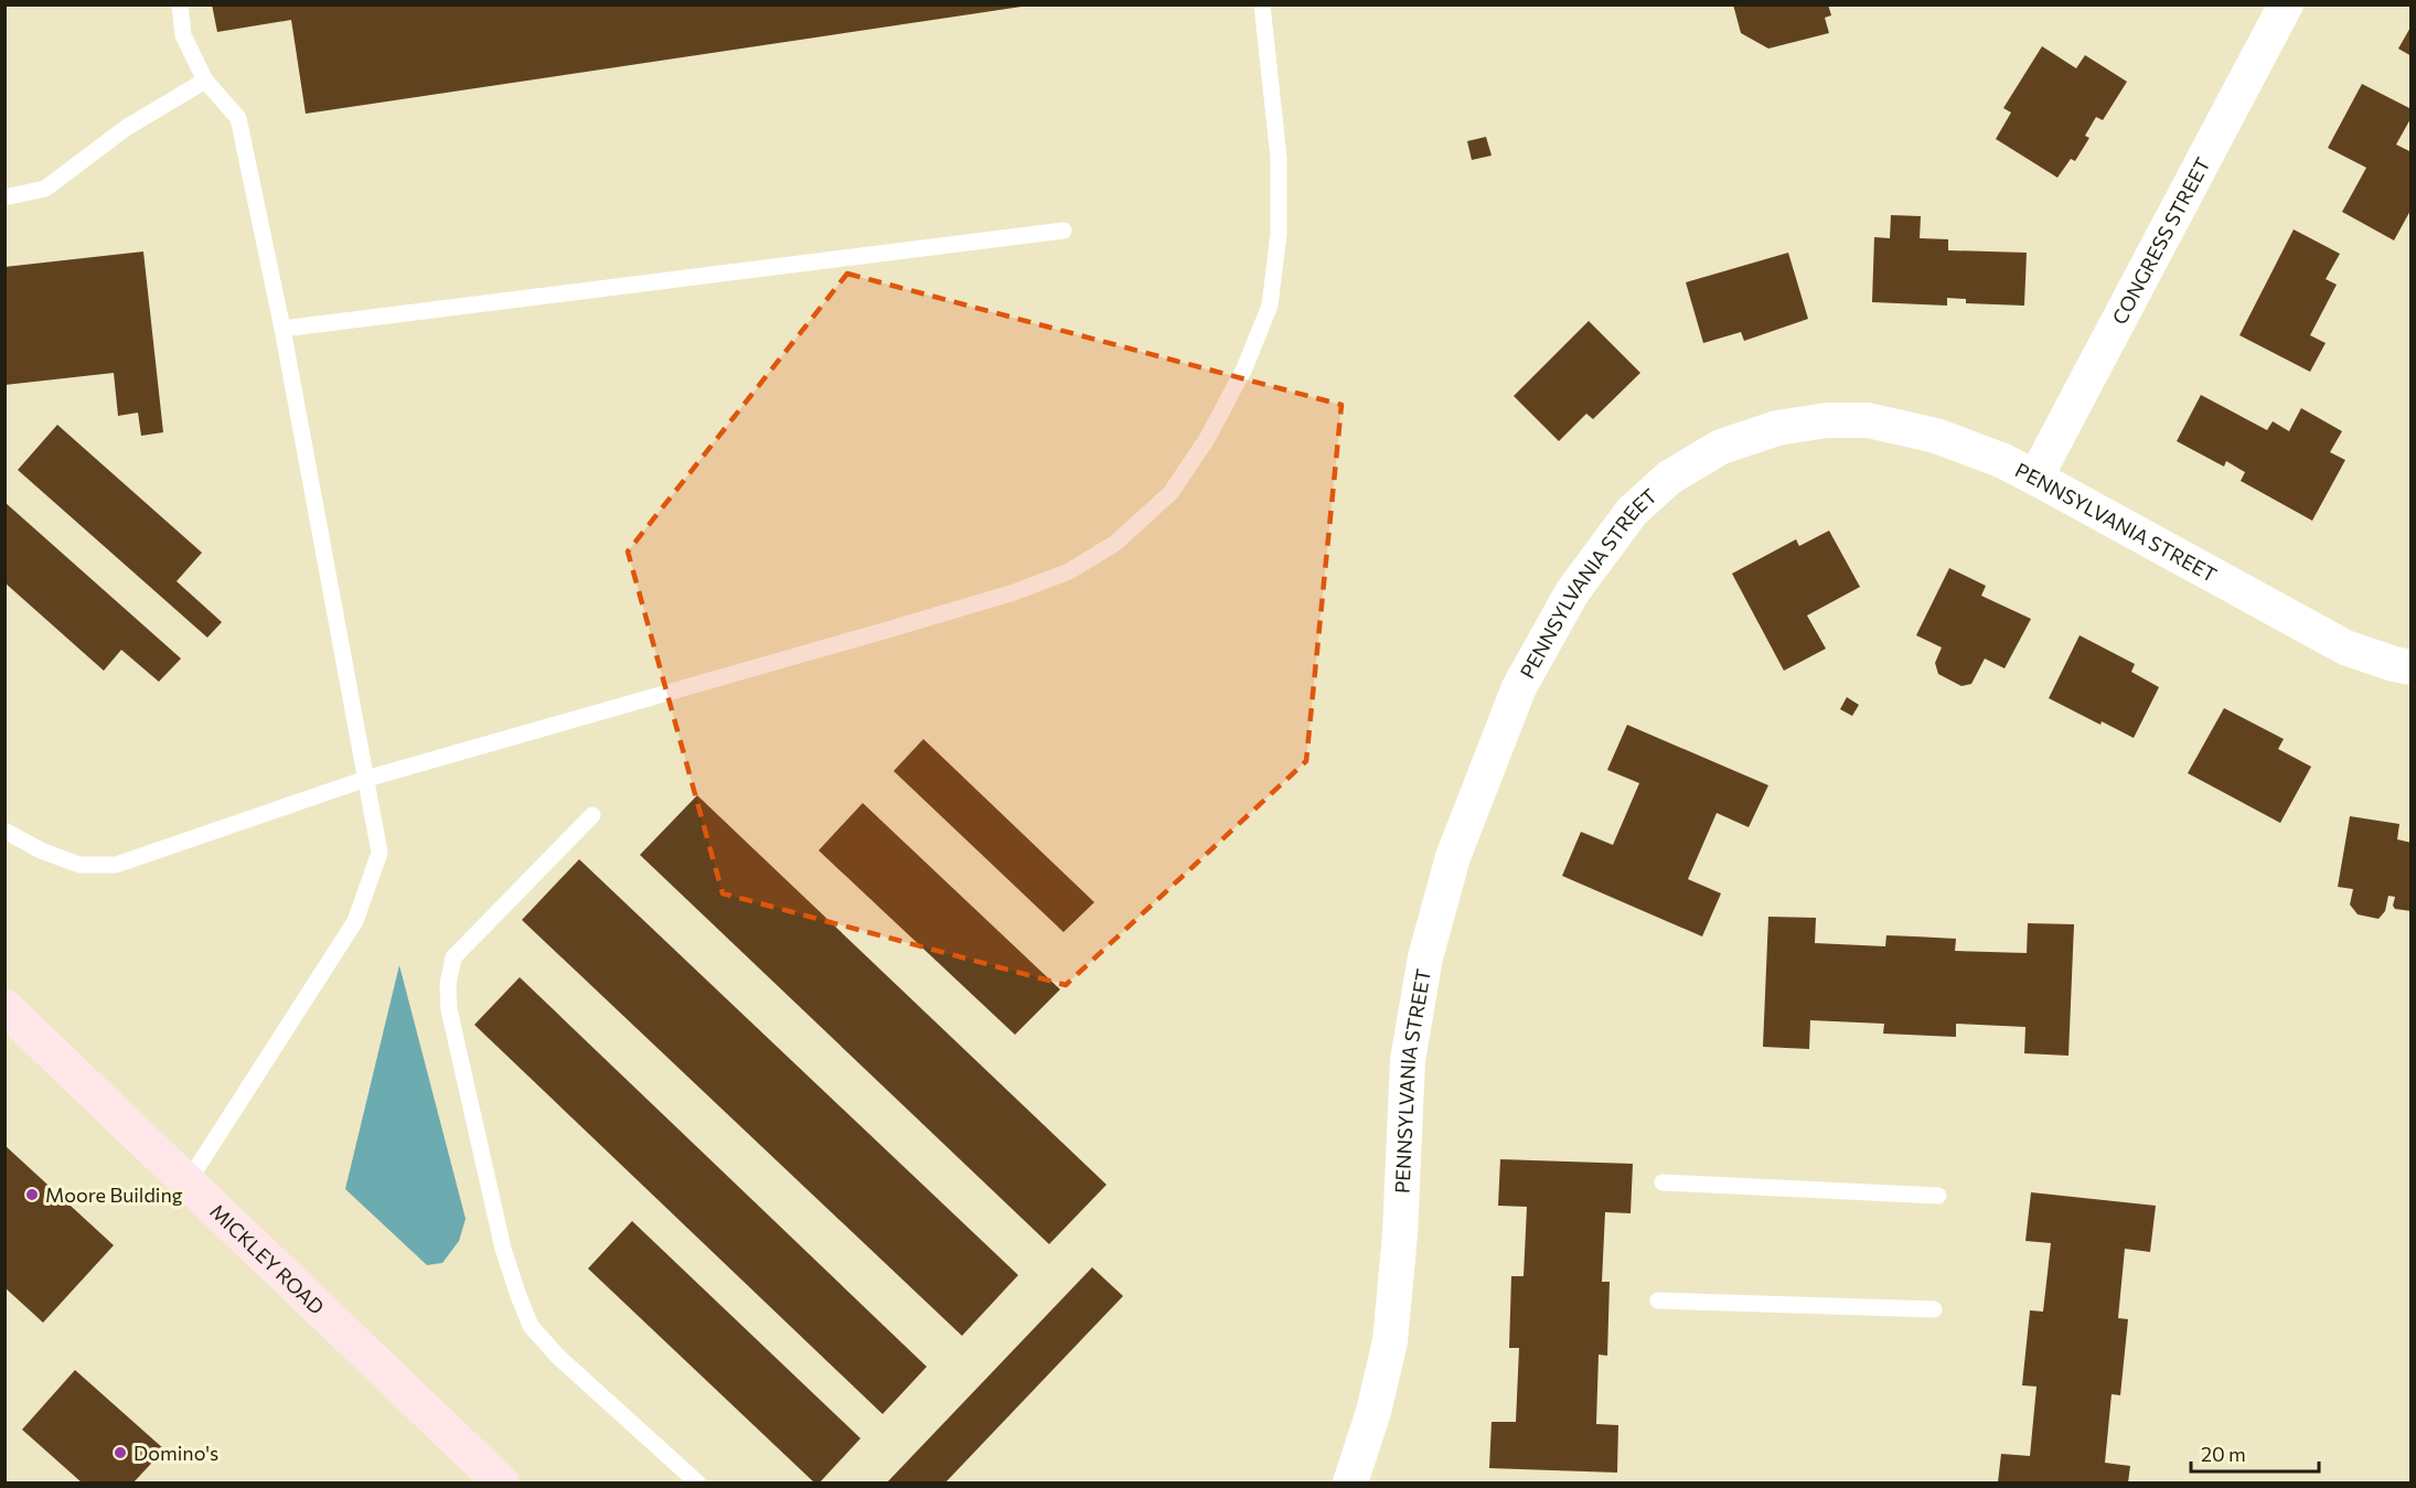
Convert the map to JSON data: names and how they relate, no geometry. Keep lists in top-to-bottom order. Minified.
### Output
{"streets":{"street":["CONGRESS STREET","PENNSYLVANIA STREET","MICKLEY ROAD"]},"crossings":[["CONGRESS STREET","PENNSYLVANIA STREET"]],"places":["Moore Building","Domino's"],"scale_bar":"20 m"}
